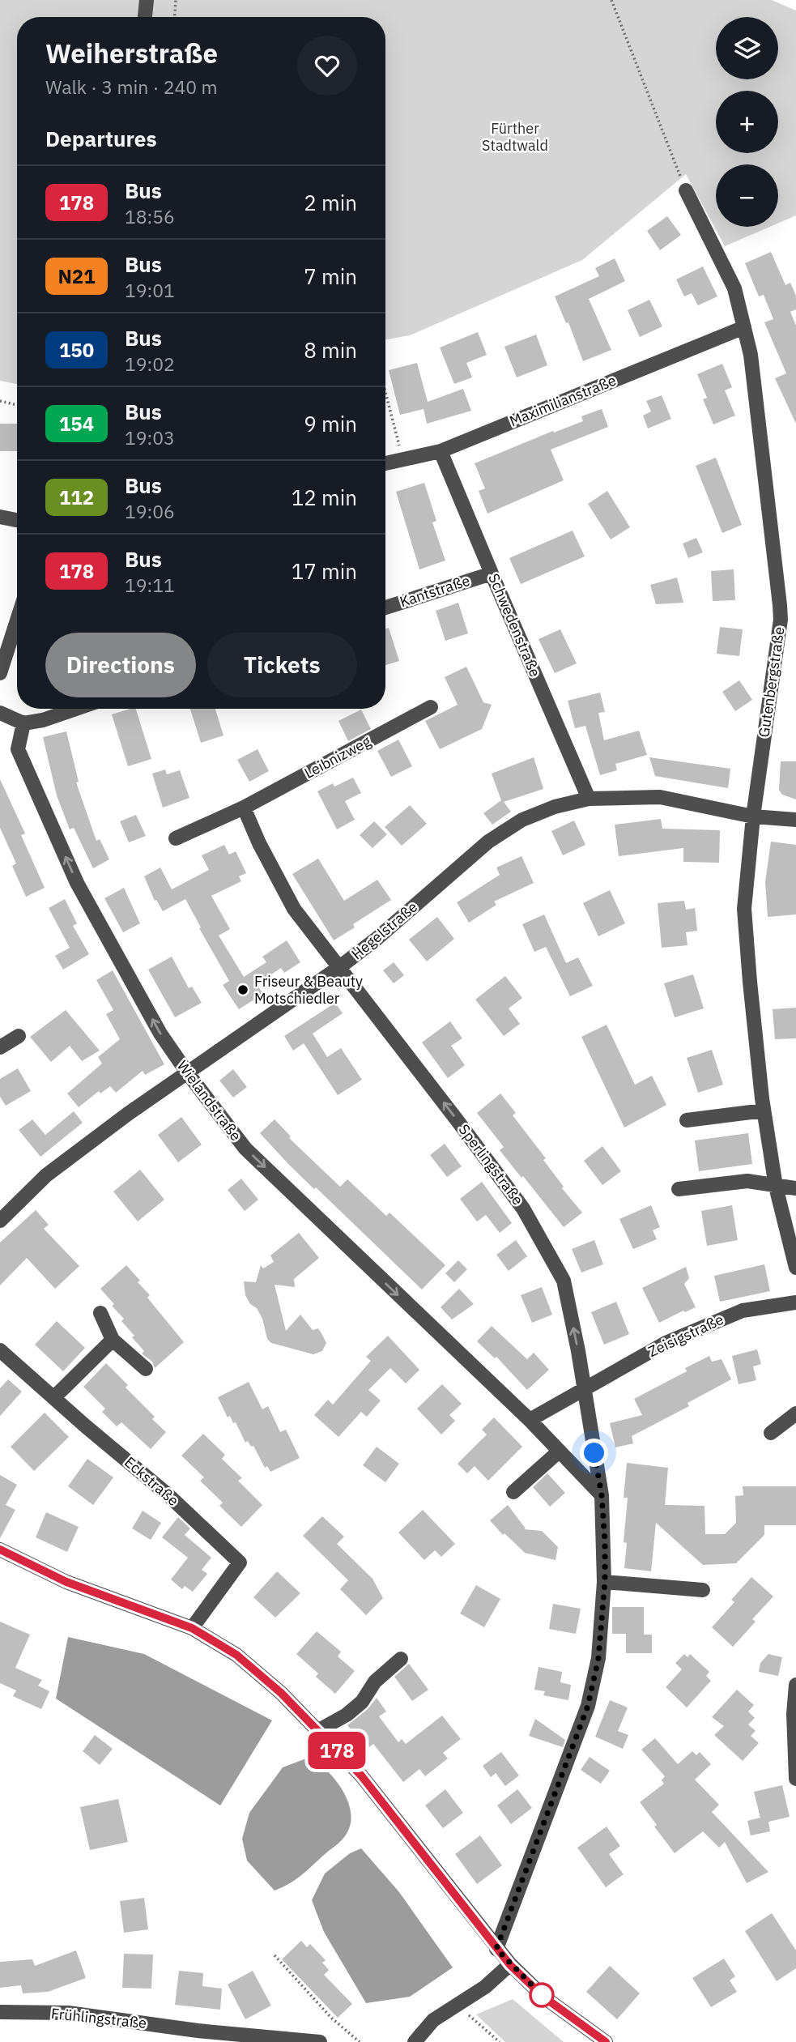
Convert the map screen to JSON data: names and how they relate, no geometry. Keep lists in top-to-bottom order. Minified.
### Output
{"streets":{"street":["Maximilianstraße","Kantstraße","Schwedenstraße","Gutenbergstraße","Leibnizweg","Hegelstraße","Wielandstraße","Sperlingstraße","Zeisigstraße","Eckstraße","Frühlingstraße"]},"crossings":[["Maximilianstraße","Schwedenstraße"],["Maximilianstraße","Gutenbergstraße"],["Kantstraße","Schwedenstraße"],["Schwedenstraße","Hegelstraße"],["Gutenbergstraße","Hegelstraße"],["Hegelstraße","Wielandstraße"],["Hegelstraße","Sperlingstraße"],["Wielandstraße","Sperlingstraße"],["Wielandstraße","Zeisigstraße"],["Sperlingstraße","Zeisigstraße"]],"one_way":["Sperlingstraße"],"parks":["Fürther Stadtwald"],"places":["Friseur & Beauty Motschiedler"],"lines":["bus line 178"],"page":{"on_map":"178","map_buttons":["+","−"],"heading":[["Weiherstraße","Walk · 3 min · 240 m"],"Departures"],"list":[{"mark":"178","name":"Bus","note":"18:56","value":"2 min"},{"mark":"N21","name":"Bus","note":"19:01","value":"7 min"},{"mark":"150","name":"Bus","note":"19:02","value":"8 min"},{"mark":"154","name":"Bus","note":"19:03","value":"9 min"},{"mark":"112","name":"Bus","note":"19:06","value":"12 min"},{"mark":"178","name":"Bus","note":"19:11","value":"17 min"}],"buttons":["Directions","Tickets"]}}
